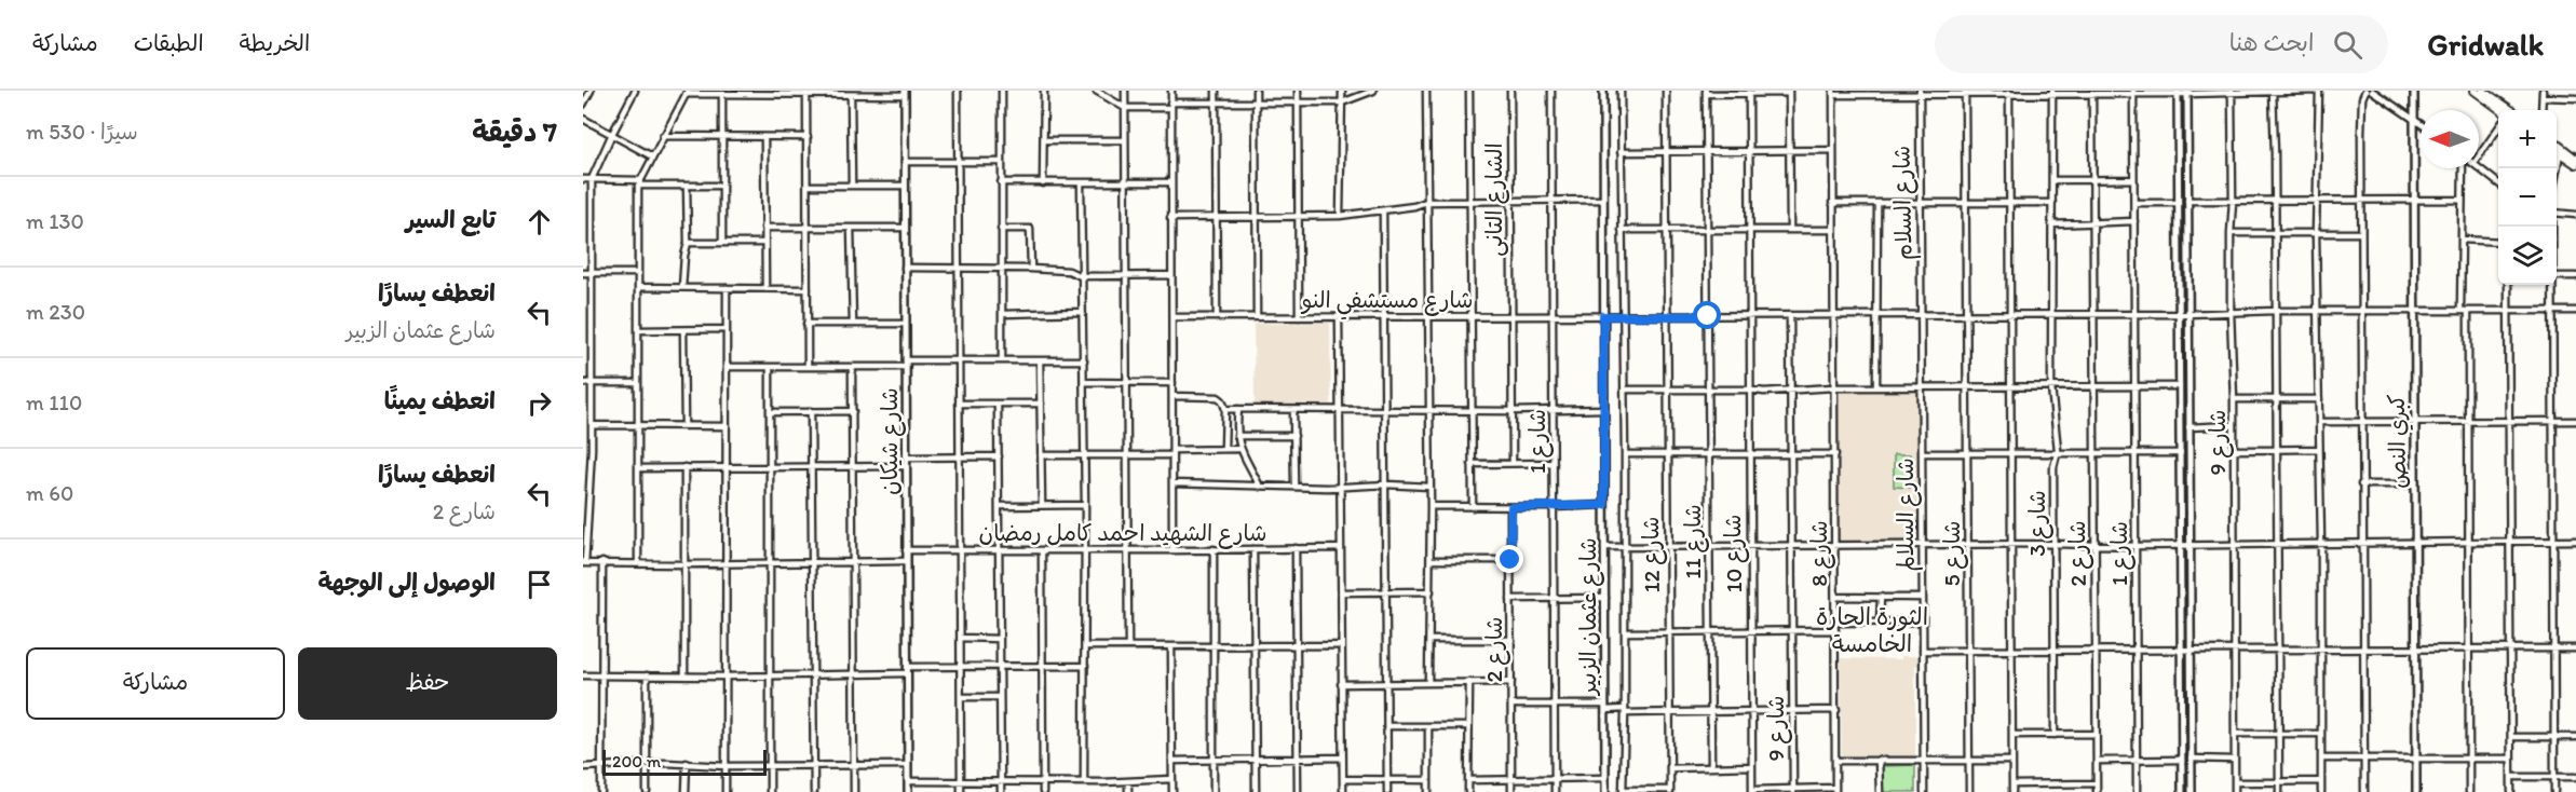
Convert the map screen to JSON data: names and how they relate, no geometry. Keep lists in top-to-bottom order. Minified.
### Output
{"streets":{"street":["الشارع التانى","شارع السلام","شارع مستشفي النو","شارع شيكان","شارع 1","كبري النص","شارع 9","شارع السلالم","شارع 3","شارع الشهيد احمد كامل رمضان","شارع 11","شارع 10","شارع 8","شارع 5","شارع 2","شارع 12","شارع عثمان الزبير"]},"crossings":[["الشارع التانى","شارع مستشفي النو"],["شارع السلام","شارع مستشفي النو"],["شارع السلام","شارع السلالم"],["شارع مستشفي النو","شارع 1"],["شارع مستشفي النو","كبري النص"],["شارع مستشفي النو","شارع 9"],["شارع مستشفي النو","شارع السلالم"],["شارع مستشفي النو","شارع 3"],["شارع مستشفي النو","شارع 11"],["شارع مستشفي النو","شارع 10"],["شارع مستشفي النو","شارع 8"],["شارع مستشفي النو","شارع 5"],["شارع مستشفي النو","شارع 2"],["شارع مستشفي النو","شارع 12"],["شارع مستشفي النو","شارع عثمان الزبير"],["شارع شيكان","شارع الشهيد احمد كامل رمضان"]],"districts":["الثورة الحارة الخامسة"],"scale_bar":"200 m","north":"left","page":{"header":"Gridwalk","search":"ابحث هنا","nav":["الخريطة","الطبقات","مشاركة"],"heading":["7 دقيقة","سيرًا · 530 m"],"map_buttons":["+","−"],"list":[["تابع السير","130 m"],["انعطف يسارًا","شارع عثمان الزبير","230 m"],["انعطف يمينًا","110 m"],["انعطف يسارًا","شارع 2","60 m"],"الوصول إلى الوجهة"],"buttons":["حفظ","مشاركة"],"scale":"200 m"}}
